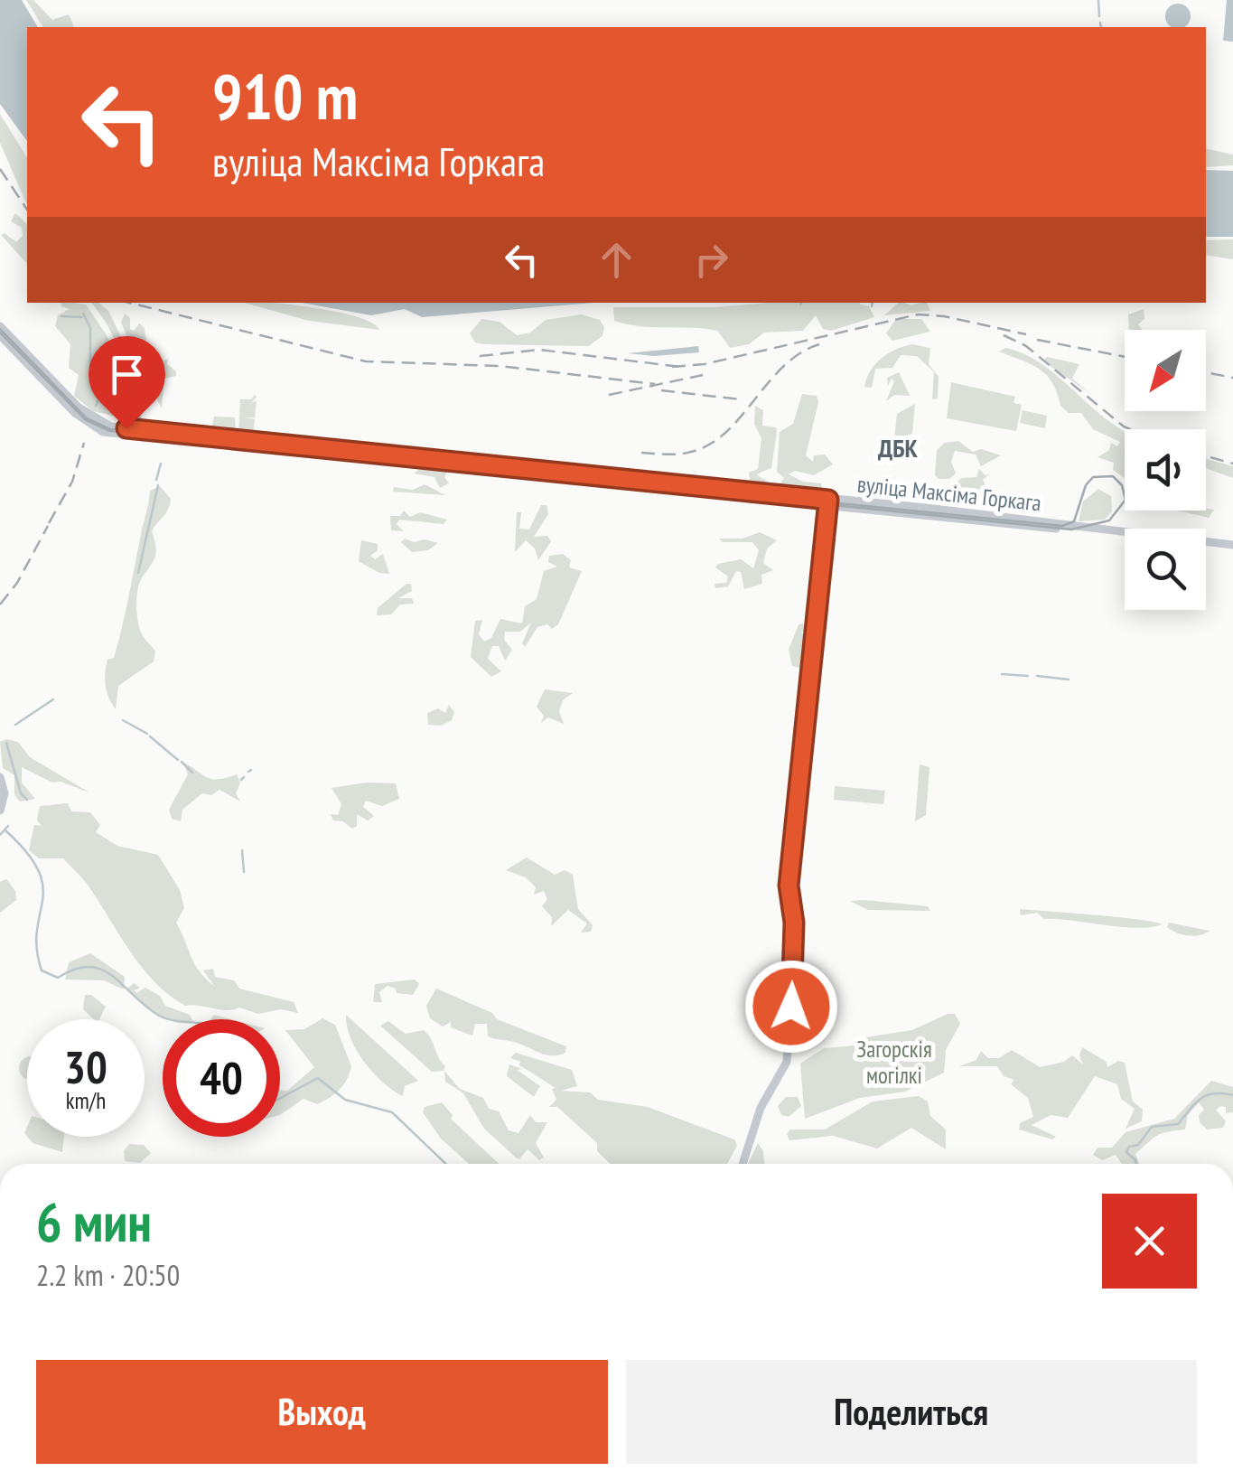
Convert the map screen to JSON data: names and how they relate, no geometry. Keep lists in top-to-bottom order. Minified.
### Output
{"streets":{"main road":["вуліца Максіма Горкага"]},"districts":["ДБК"],"parks":["Загорскія могілкі"],"north":"bottom left","page":{"turn":["910 m","вуліца Максіма Горкага"],"speed":"30 km/h","limit":"40","heading":["6 мин","2.2 km · 20:50"],"buttons":["Выход","Поделиться"]}}
